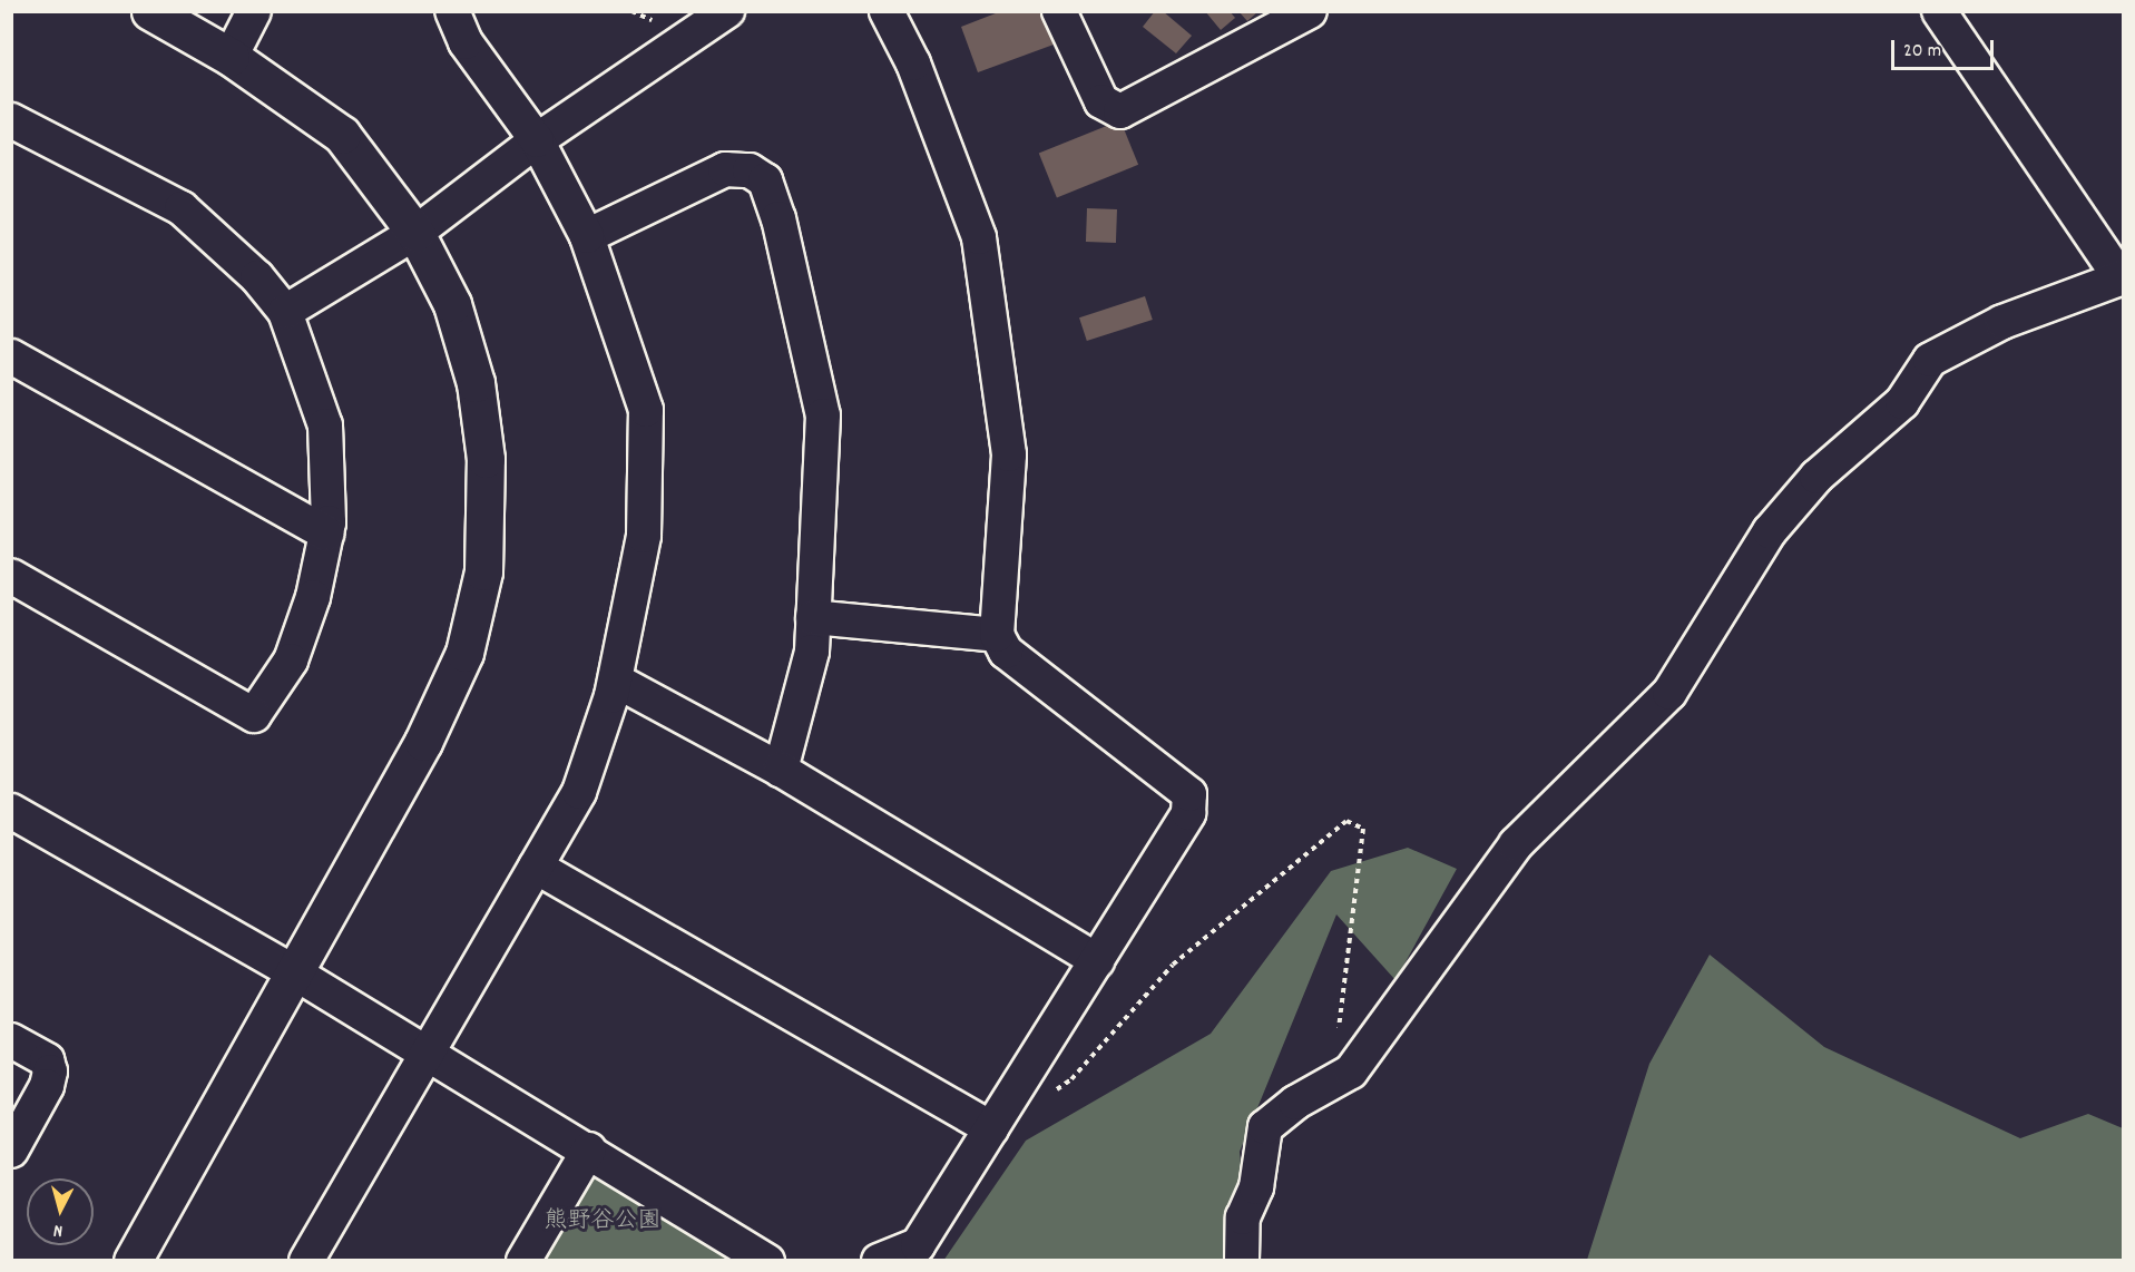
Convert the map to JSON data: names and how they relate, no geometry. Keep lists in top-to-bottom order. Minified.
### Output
{"parks":["熊野谷公園"],"scale_bar":"20 m","north":"bottom"}
